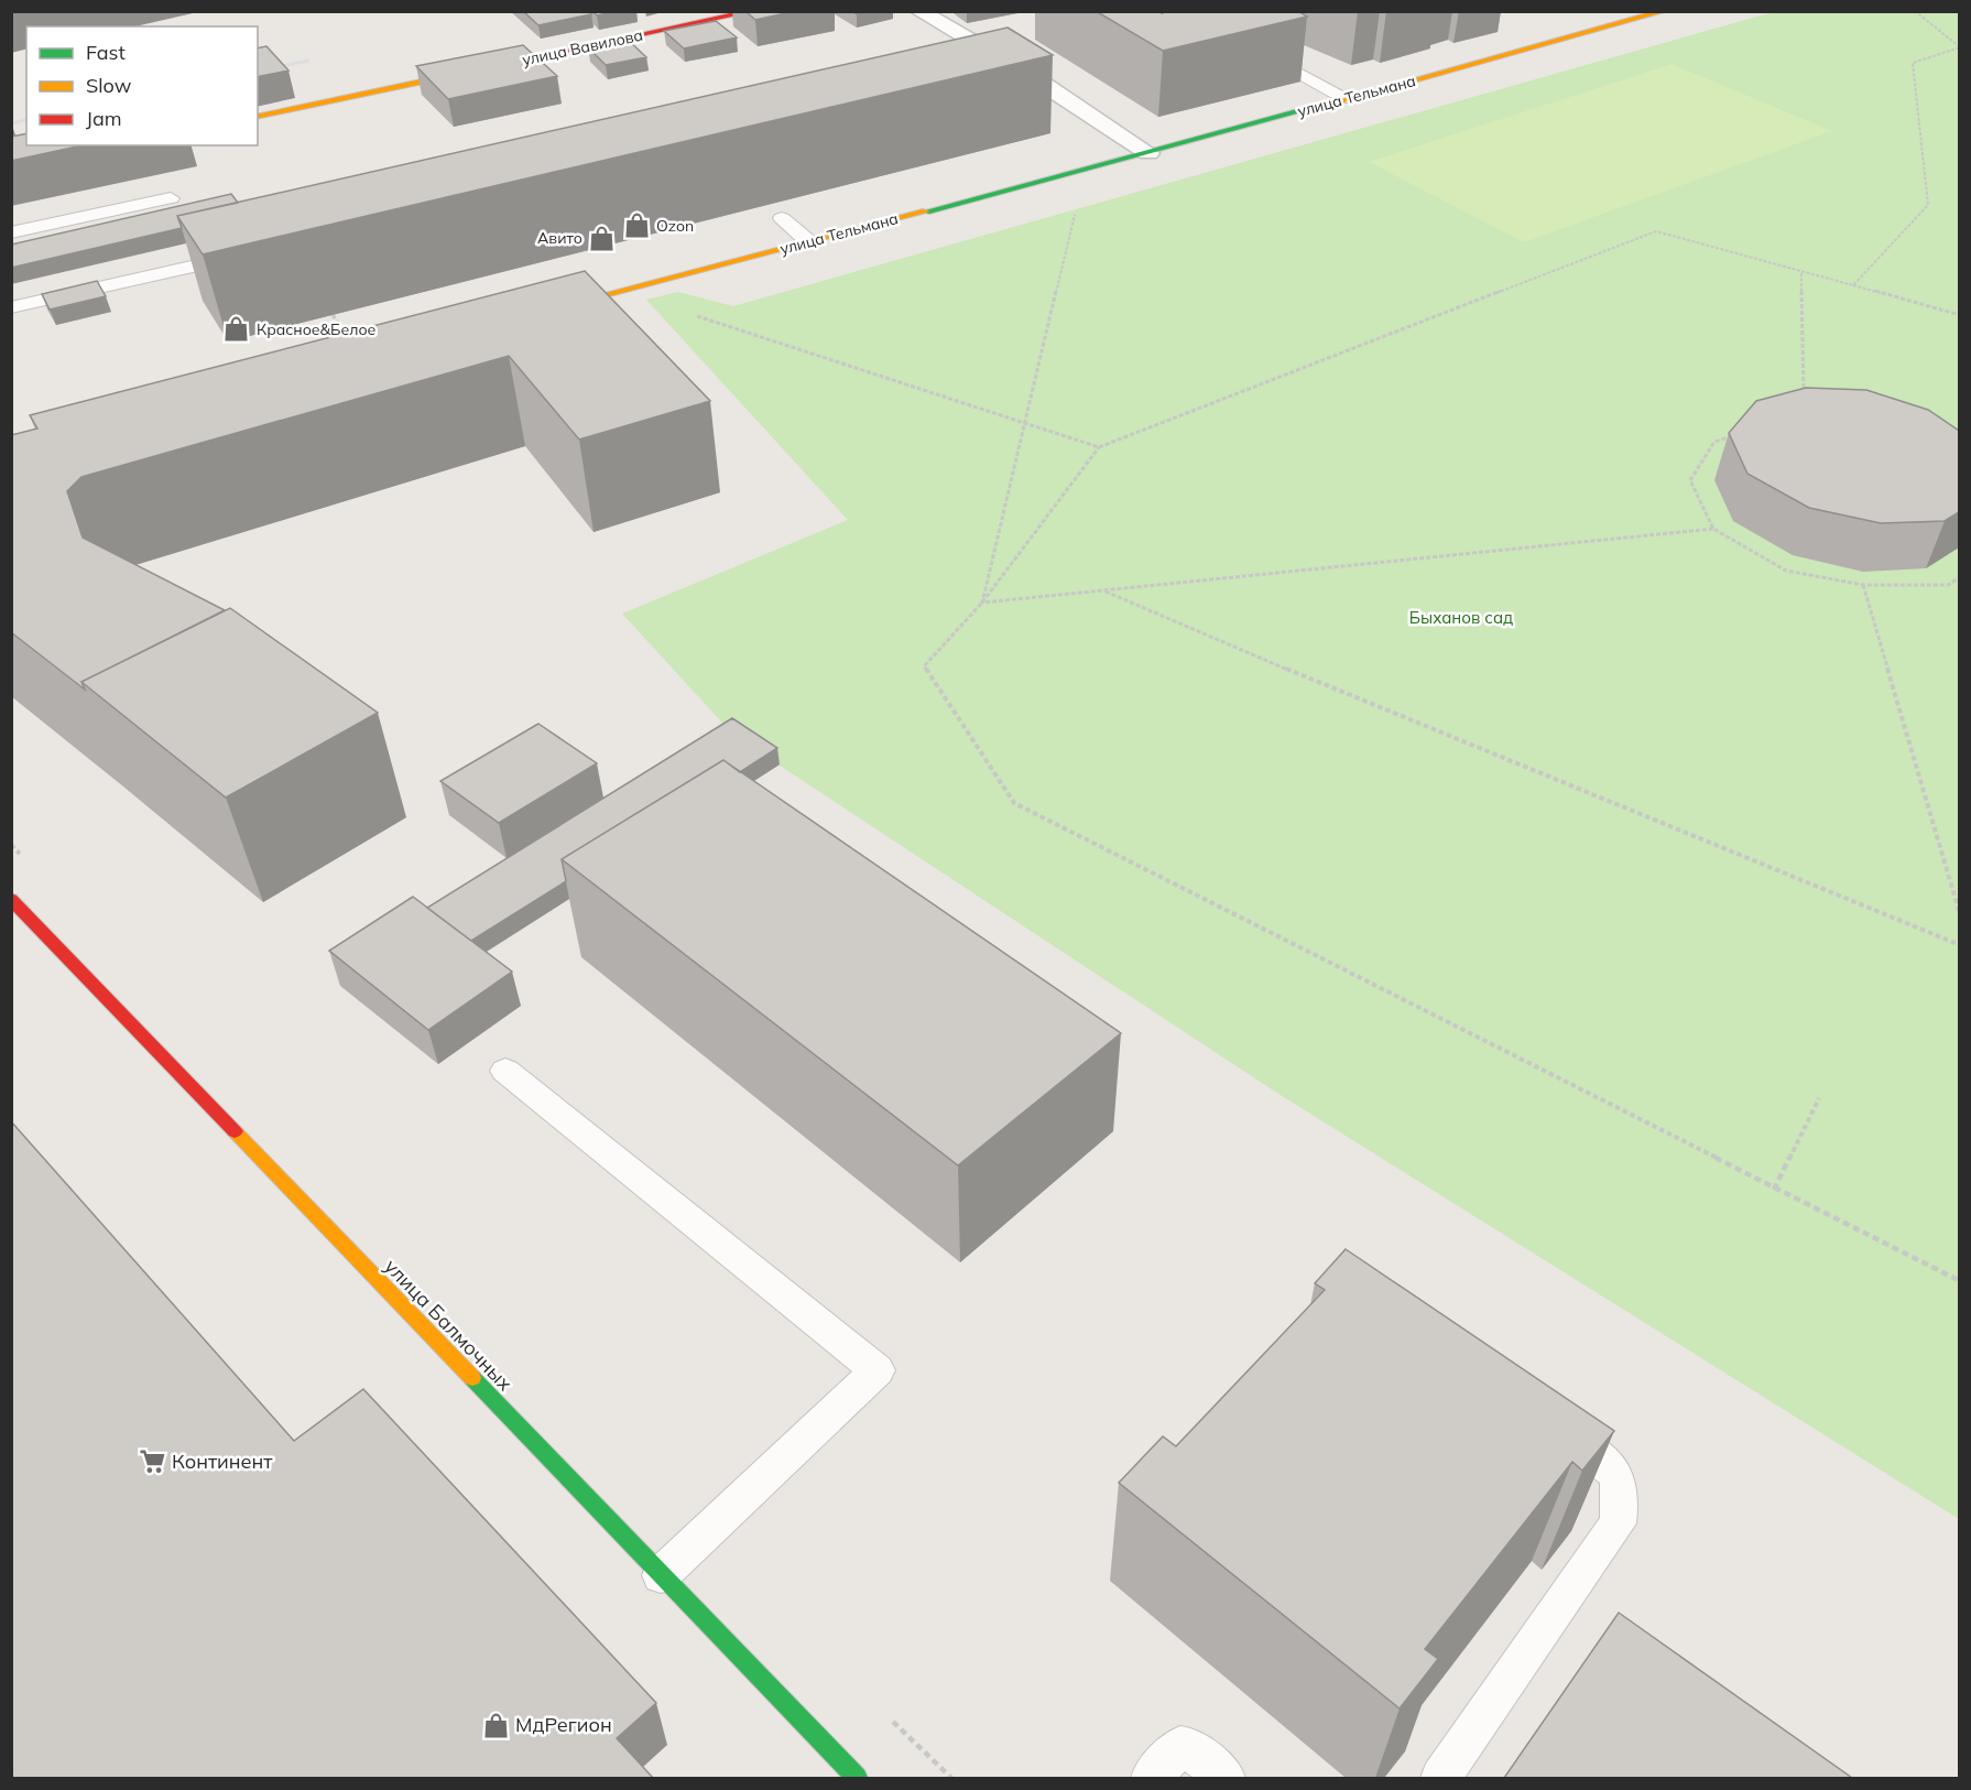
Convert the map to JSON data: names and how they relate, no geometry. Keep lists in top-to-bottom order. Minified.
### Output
{"streets":{"street":["улица Вавилова","улица Тельмана","улица Балмочных"]},"parks":["Быханов сад"],"places":{"shop":["Ozon","Авито","Красное&Белое","МдРегион"],"supermarket":["Континент"]},"legend":["Fast","Slow","Jam"]}
